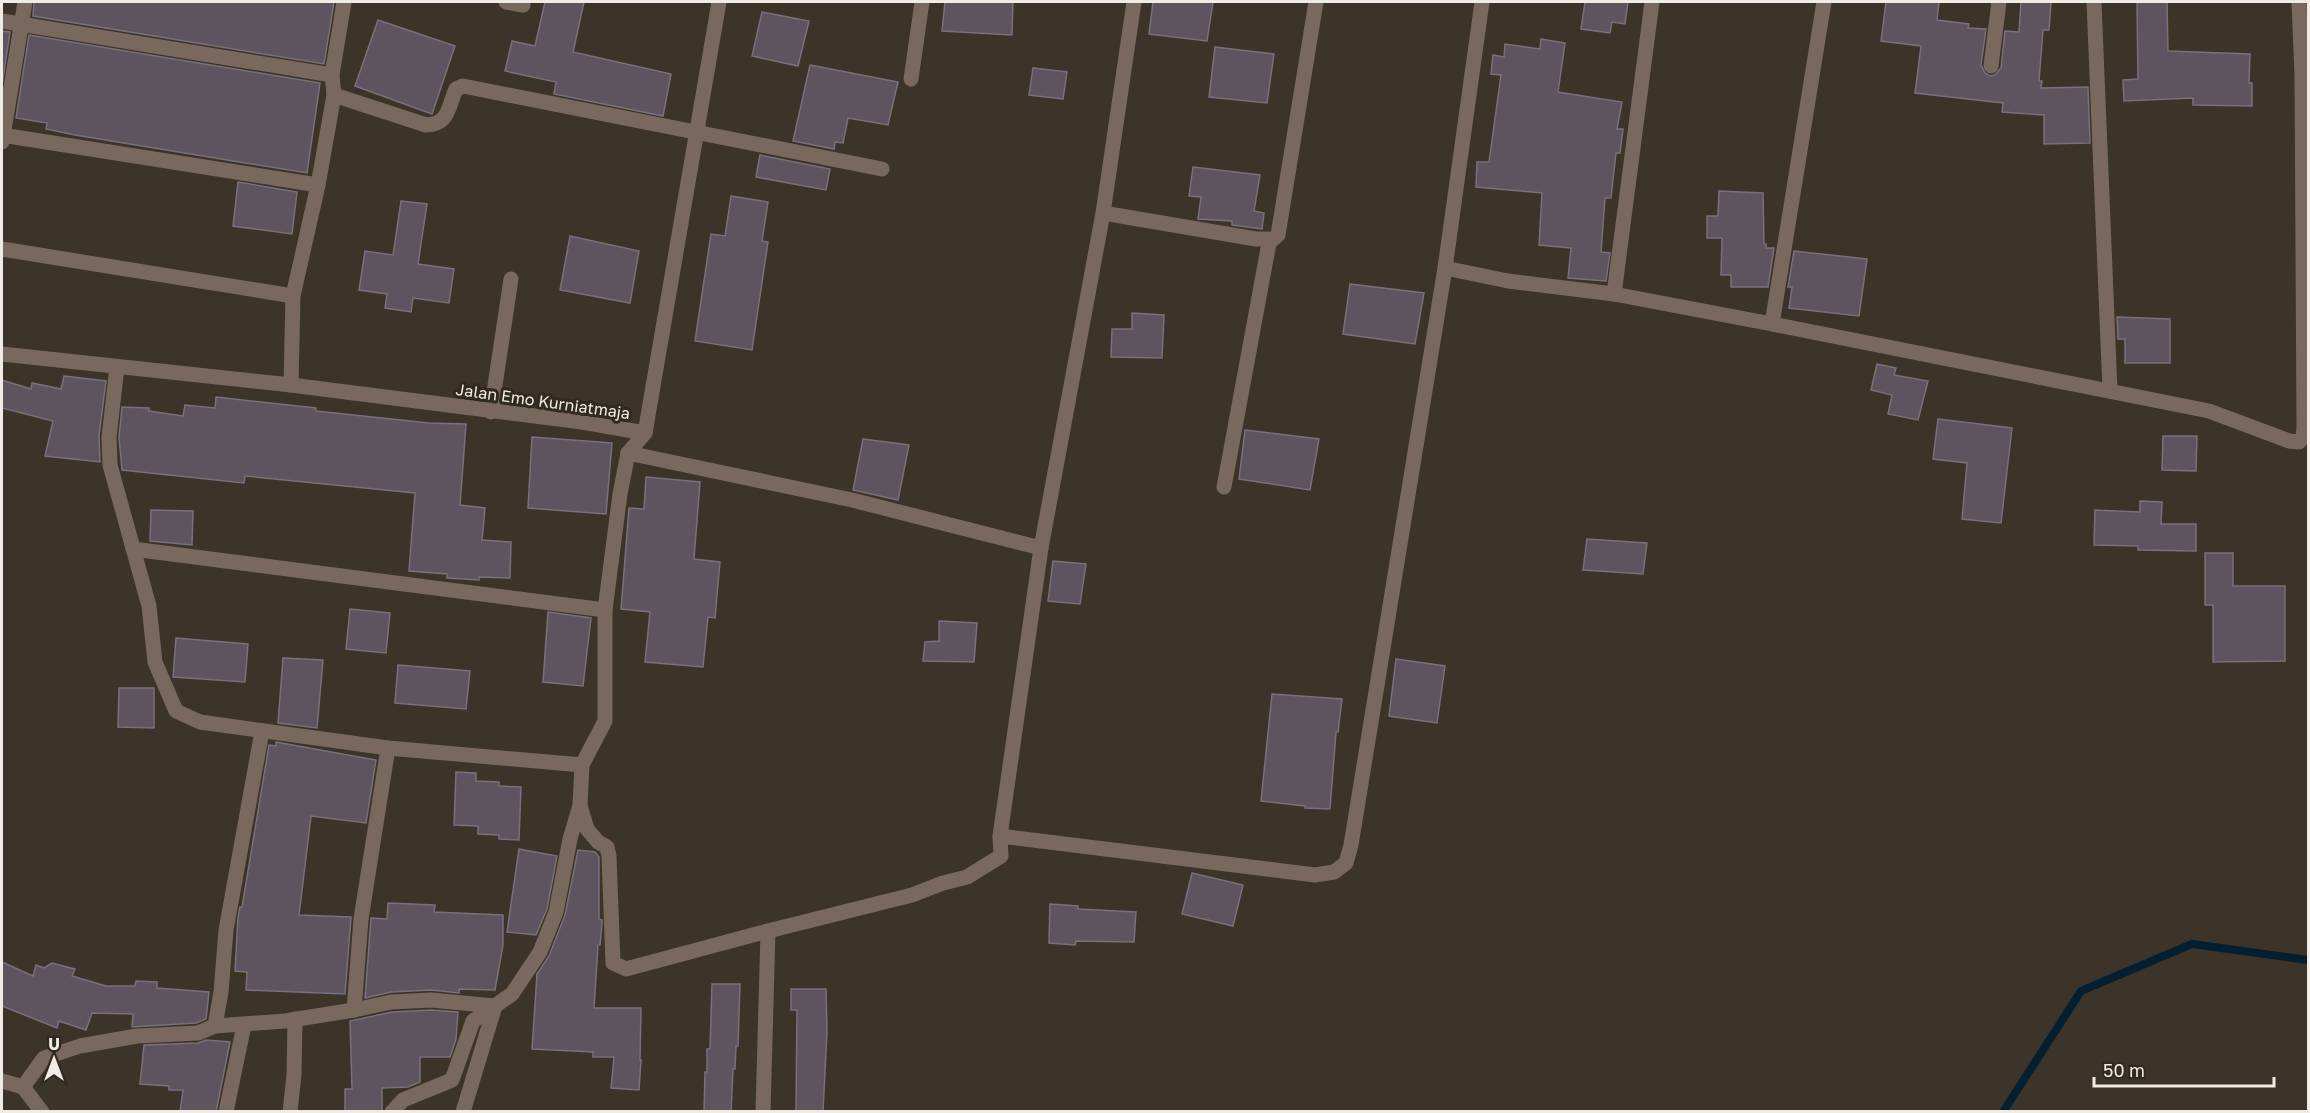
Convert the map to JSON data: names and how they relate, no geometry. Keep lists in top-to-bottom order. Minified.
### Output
{"streets":{"street":["Jalan Emo Kurniatmaja"]},"scale_bar":"50 m","north":"top"}
